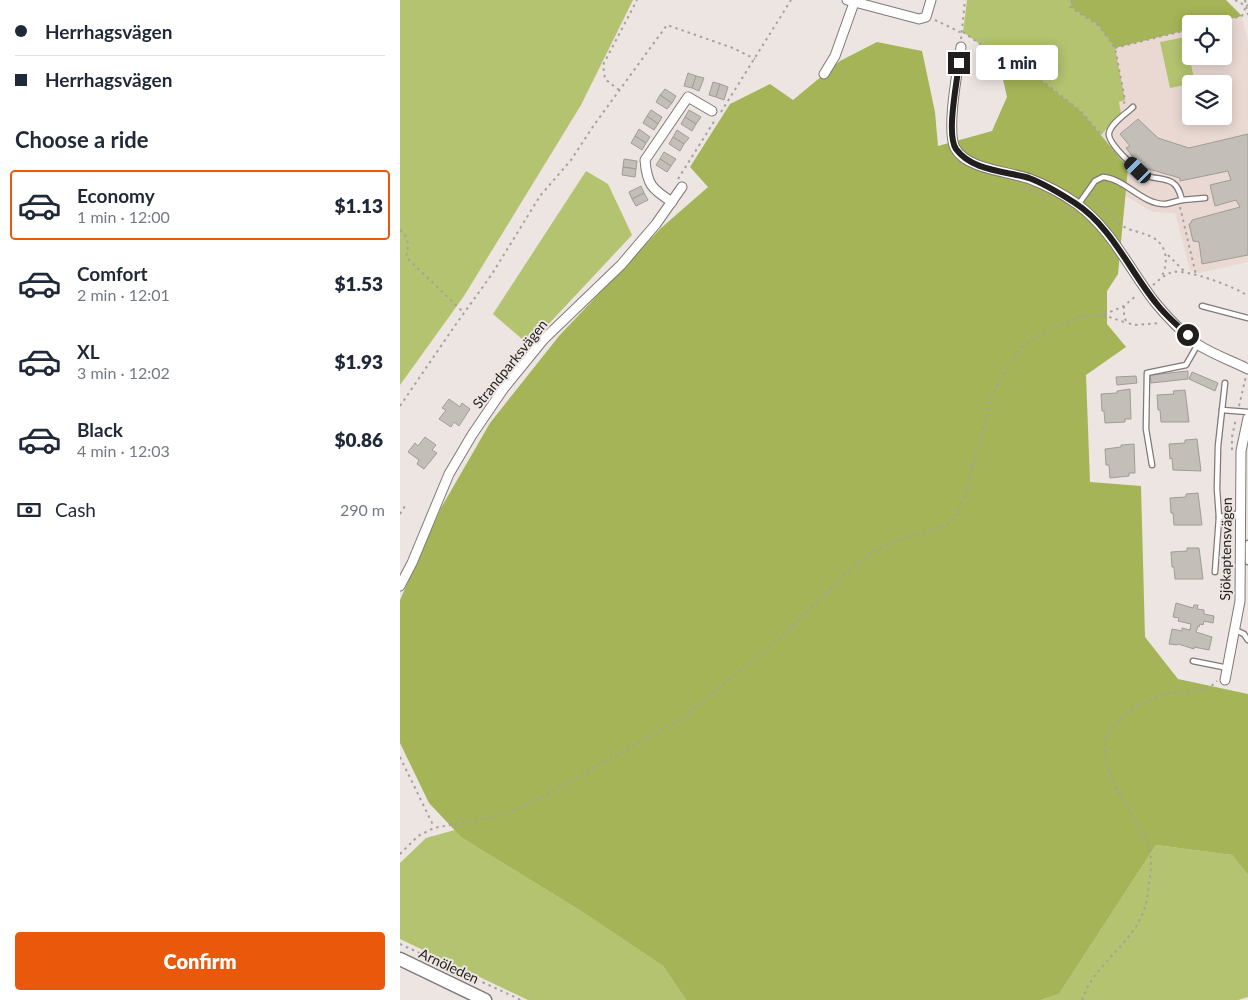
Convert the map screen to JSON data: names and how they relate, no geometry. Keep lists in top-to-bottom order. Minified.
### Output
{"streets":{"main road":["Arnöleden"],"street":["Strandparksvägen","Sjökaptensvägen"]},"page":{"banner":["Herrhagsvägen","Herrhagsvägen"],"bubble":"1 min","heading":"Choose a ride","list":[{"name":"Economy","note":"1 min · 12:00","value":"$1.13"},{"name":"Comfort","note":"2 min · 12:01","value":"$1.53"},{"name":"XL","note":"3 min · 12:02","value":"$1.93"},{"name":"Black","note":"4 min · 12:03","value":"$0.86"}],"pay":["Cash","290 m"],"buttons":"Confirm"}}
